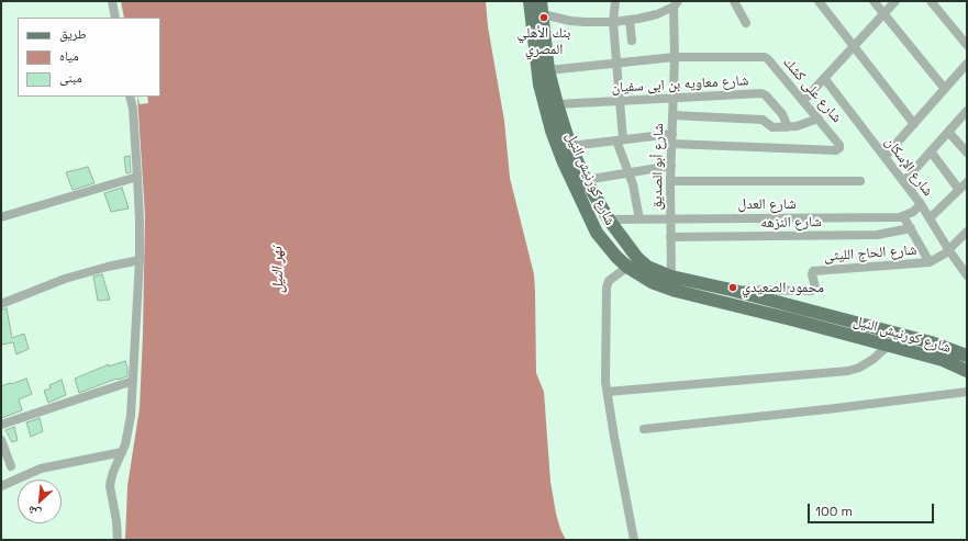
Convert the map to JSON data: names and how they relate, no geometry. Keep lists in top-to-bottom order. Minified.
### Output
{"streets":{"main road":["شارع كورنيش النيل"],"street":["شارع معاويه بن ابى سفيان","شارع على كشك","شارع أبو الصديق","شارع الإسكان","شارع العدل","شارع النزهه","شارع الحاج الليثى"]},"crossings":[["شارع معاويه بن ابى سفيان","شارع أبو الصديق"],["شارع معاويه بن ابى سفيان","شارع كورنيش النيل"],["شارع على كشك","شارع أبو الصديق"],["شارع على كشك","شارع كورنيش النيل"],["شارع أبو الصديق","شارع كورنيش النيل"],["شارع أبو الصديق","شارع العدل"],["شارع أبو الصديق","شارع النزهه"],["شارع الإسكان","شارع الحاج الليثى"],["شارع كورنيش النيل","شارع العدل"],["شارع كورنيش النيل","شارع الحاج الليثى"]],"water":["نهر النيل"],"places":["بنك الأهلي المصري","محمود الصعيدي"],"legend":["طريق","مياه","مبنى"],"scale_bar":"100 m","north":"bottom left"}
